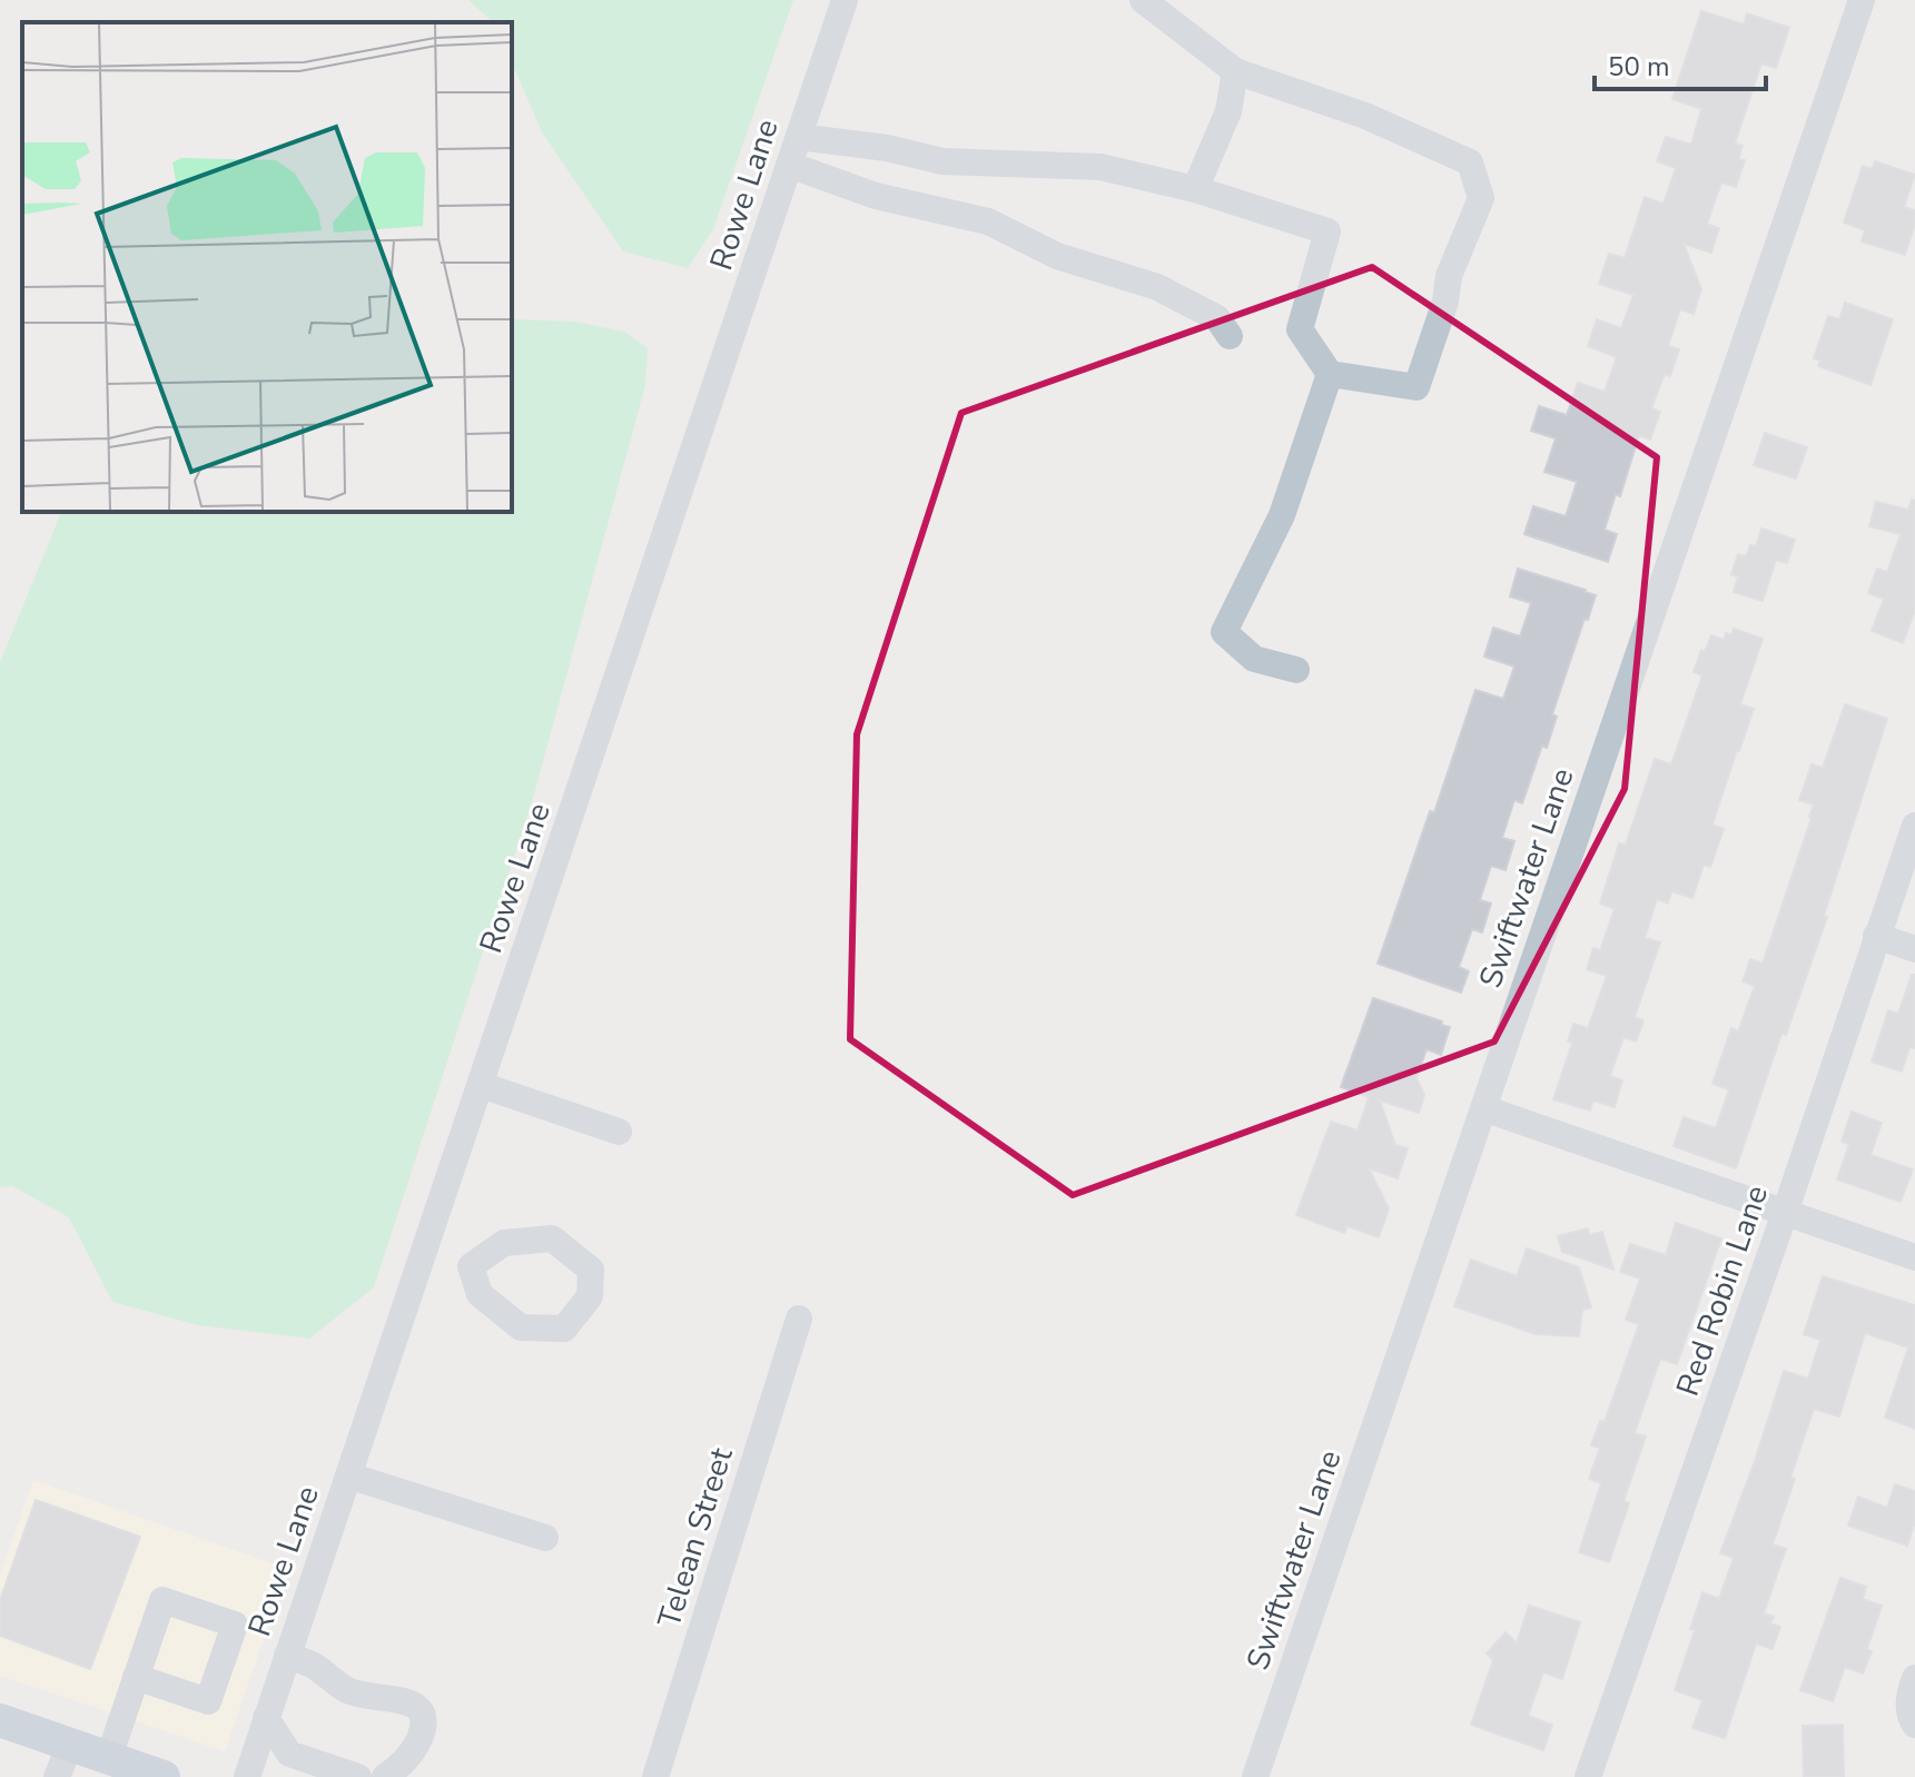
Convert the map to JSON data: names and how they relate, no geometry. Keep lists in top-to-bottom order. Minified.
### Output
{"streets":{"street":["Rowe Lane","Swiftwater Lane","Red Robin Lane","Telean Street"]},"scale_bar":"50 m"}
